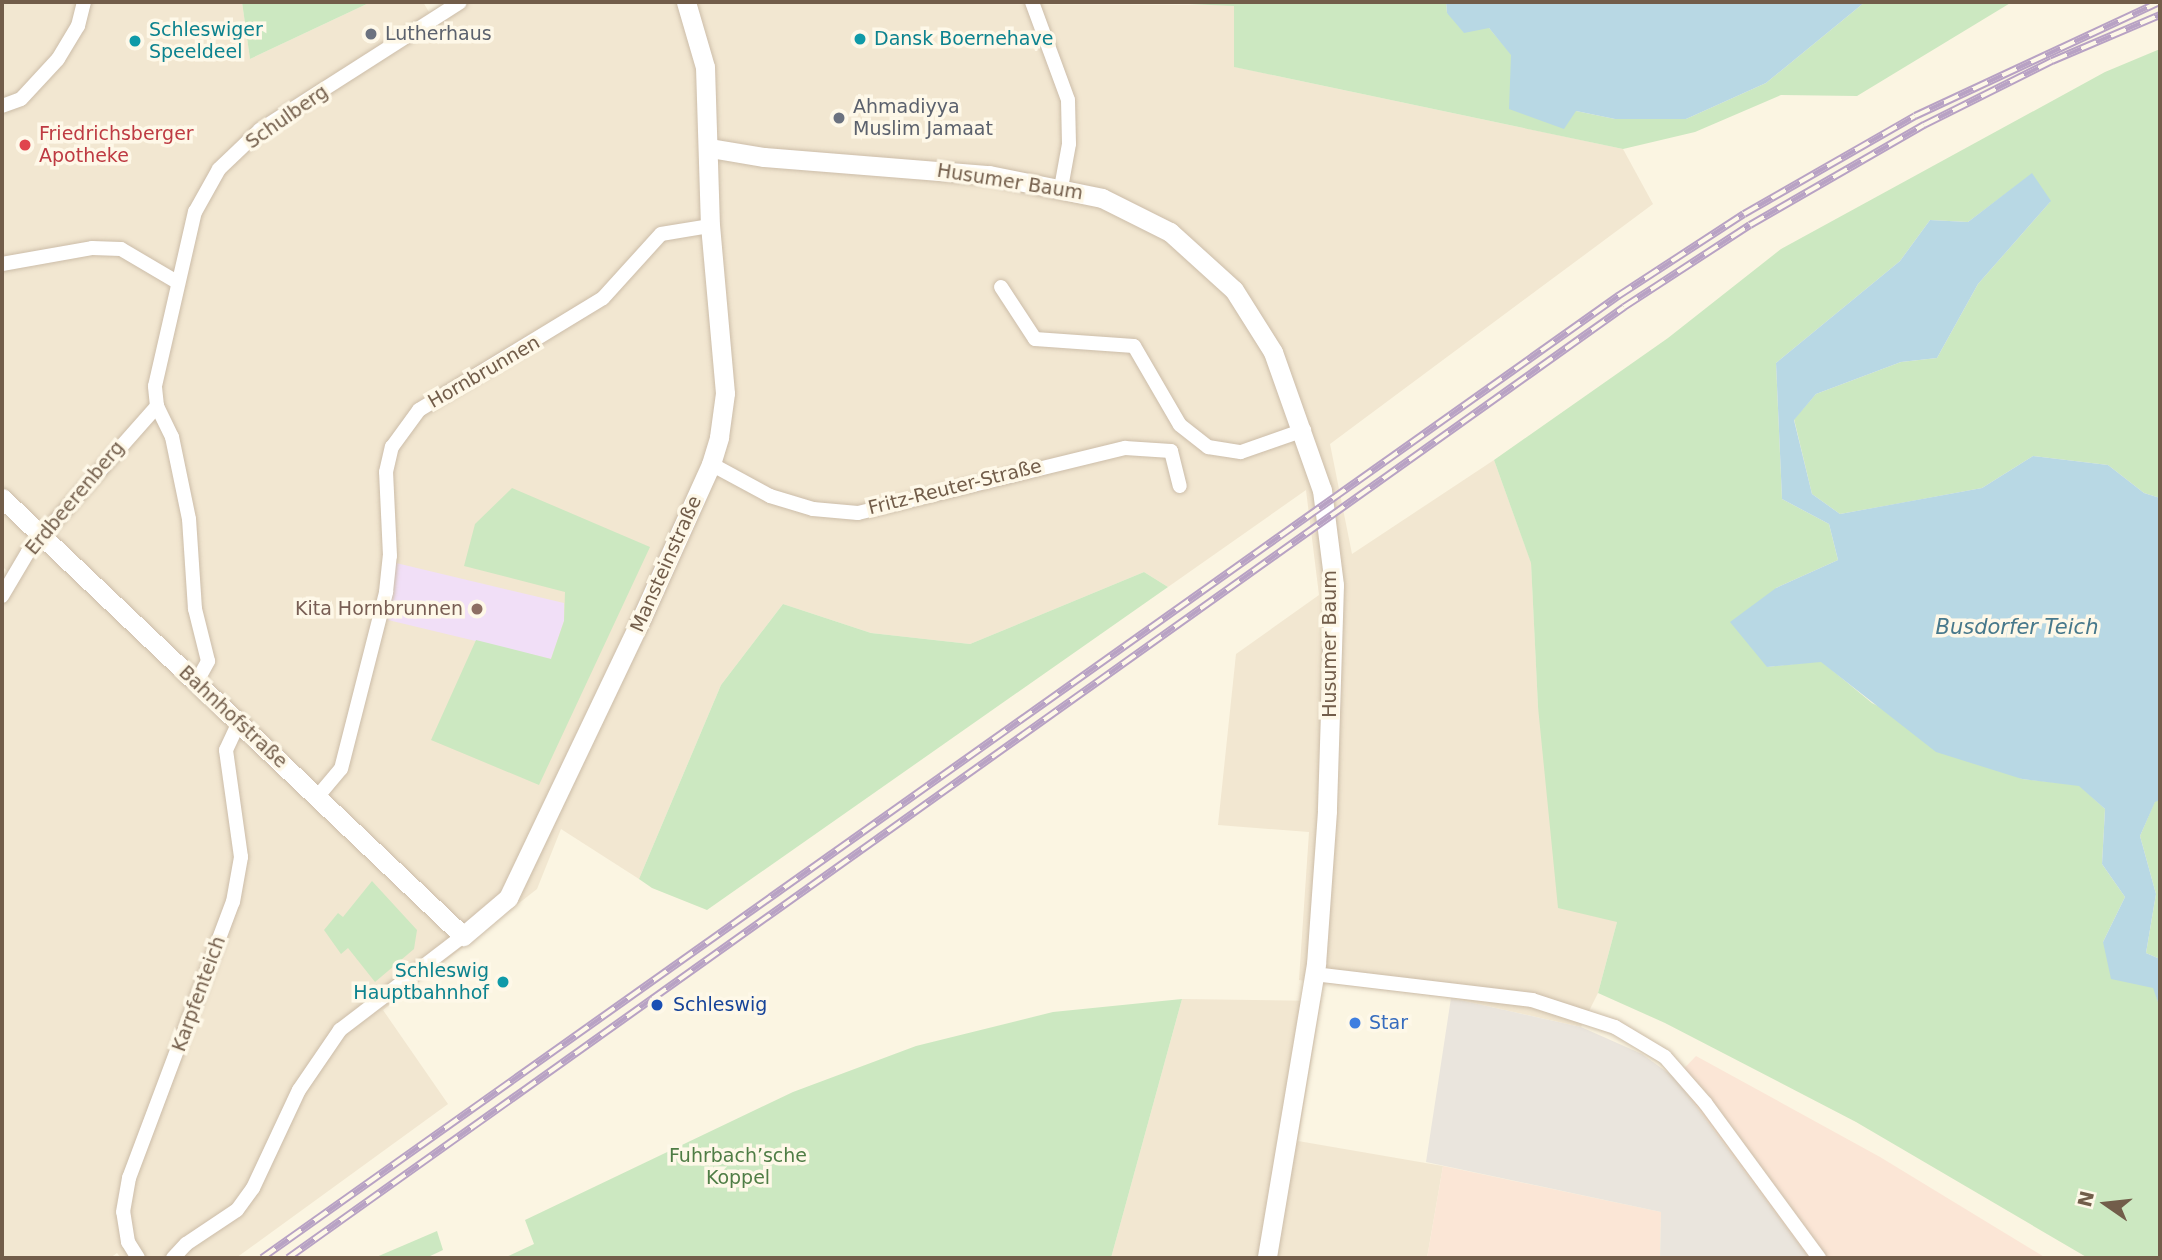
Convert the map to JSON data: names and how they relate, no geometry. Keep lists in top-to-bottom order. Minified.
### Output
{"streets":{"street":["Schulberg","Husumer Baum","Hornbrunnen","Fritz-Reuter-Straße","Erdbeerenberg","Mansteinstraße","Bahnhofstraße","Karpfenteich"]},"crossings":[["Schulberg","Erdbeerenberg"],["Husumer Baum","Mansteinstraße"],["Hornbrunnen","Mansteinstraße"],["Hornbrunnen","Bahnhofstraße"],["Fritz-Reuter-Straße","Mansteinstraße"],["Erdbeerenberg","Bahnhofstraße"],["Mansteinstraße","Bahnhofstraße"],["Bahnhofstraße","Karpfenteich"]],"water":["Busdorfer Teich"],"parks":["Fuhrbach’sche Koppel"],"places":["Lutherhaus","Dansk Boernehave","Schleswiger Speeldeel","Ahmadiyya Muslim Jamaat","Friedrichsberger Apotheke","Kita Hornbrunnen","Schleswig Hauptbahnhof","Schleswig","Star"],"north":"left"}
